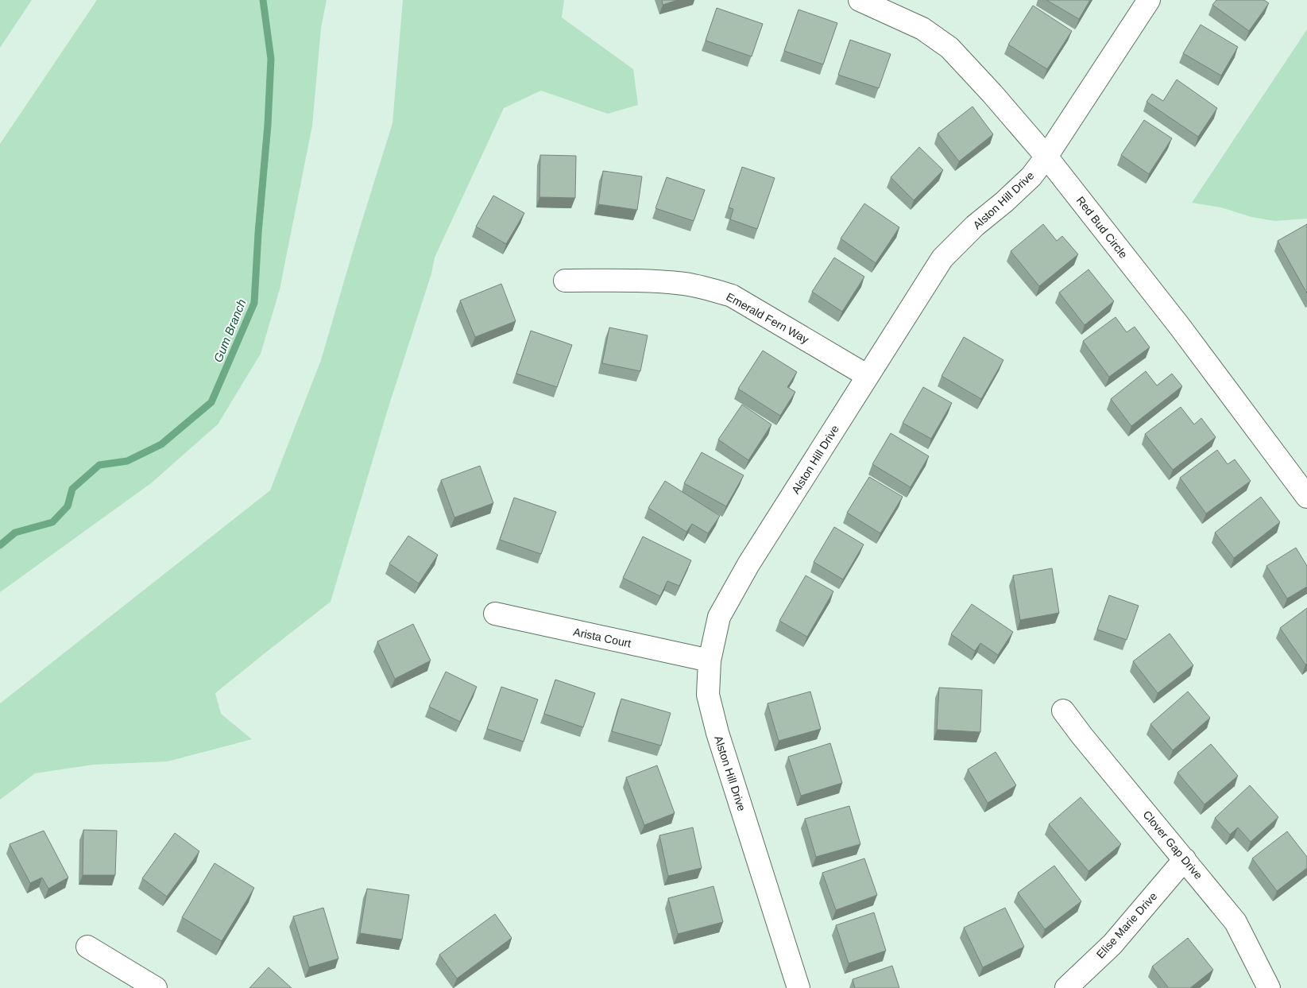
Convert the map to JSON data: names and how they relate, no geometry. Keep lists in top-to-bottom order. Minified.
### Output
{"streets":{"street":["Alston Hill Drive","Red Bud Circle","Emerald Fern Way","Arista Court","Clover Gap Drive","Elise Marie Drive"]},"crossings":[["Alston Hill Drive","Red Bud Circle"],["Alston Hill Drive","Emerald Fern Way"],["Alston Hill Drive","Arista Court"],["Clover Gap Drive","Elise Marie Drive"]],"water":["Gum Branch"]}
